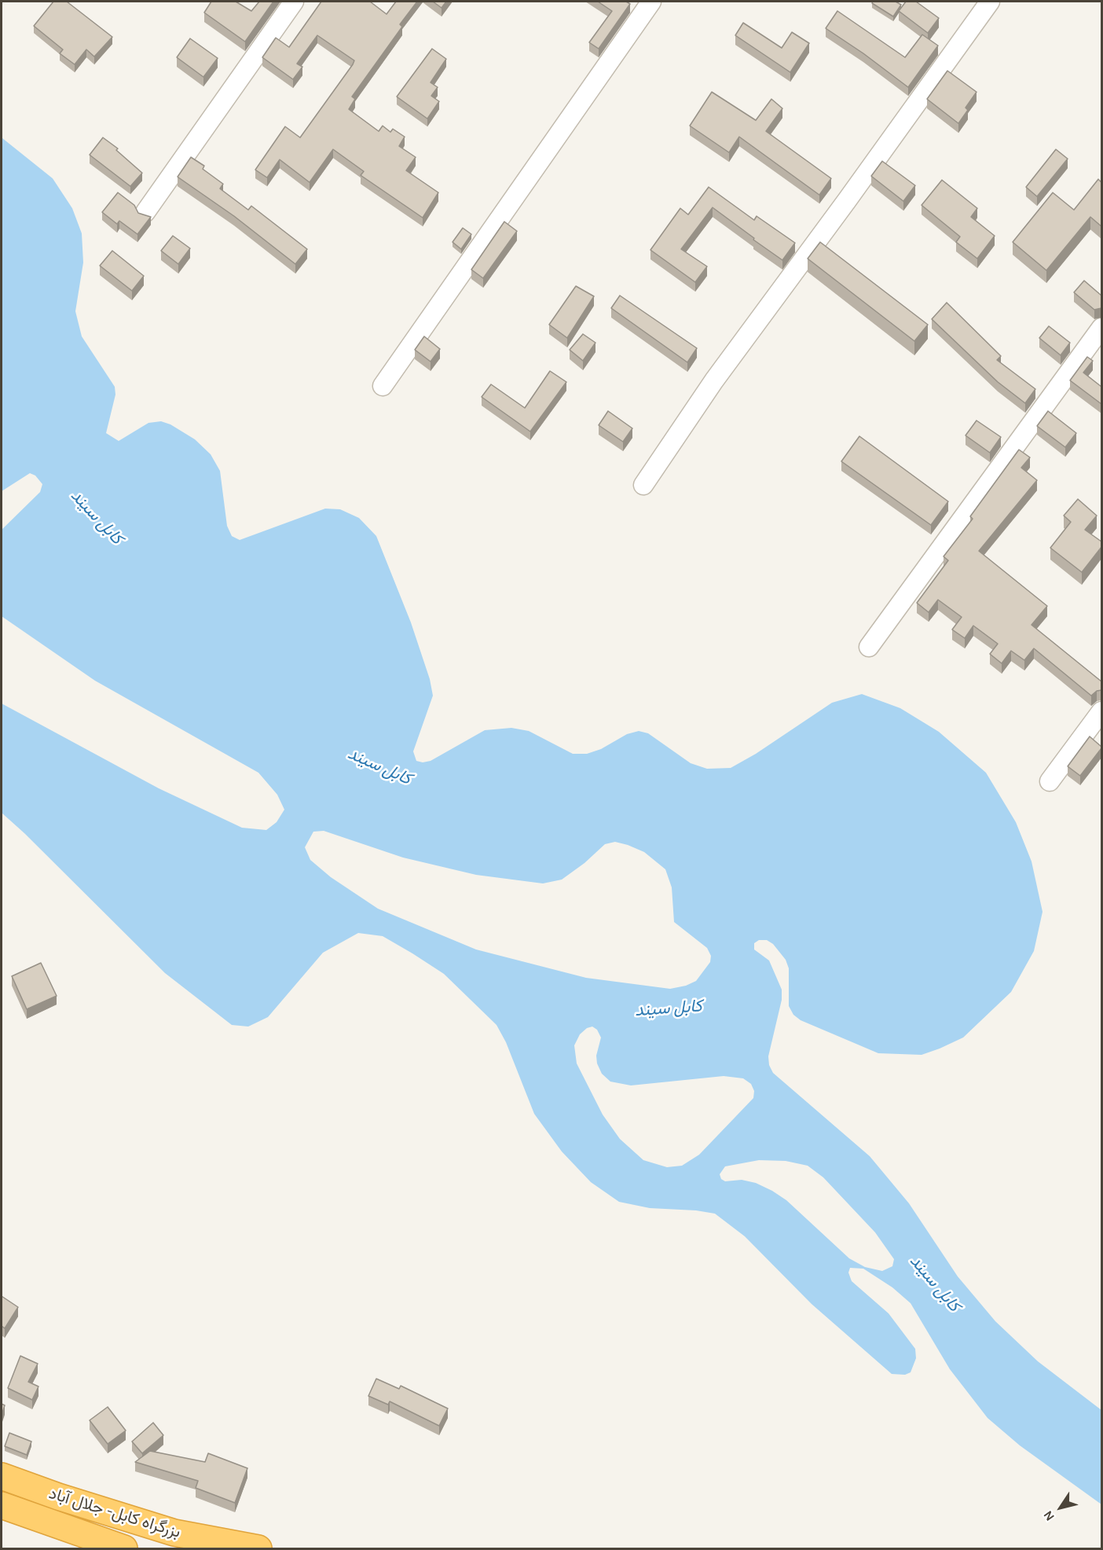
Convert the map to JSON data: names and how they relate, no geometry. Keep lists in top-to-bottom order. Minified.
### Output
{"streets":{"highway":["بزرگراه کابل- جلال آباد"]},"water":["کابل سيند"],"north":"bottom left"}
